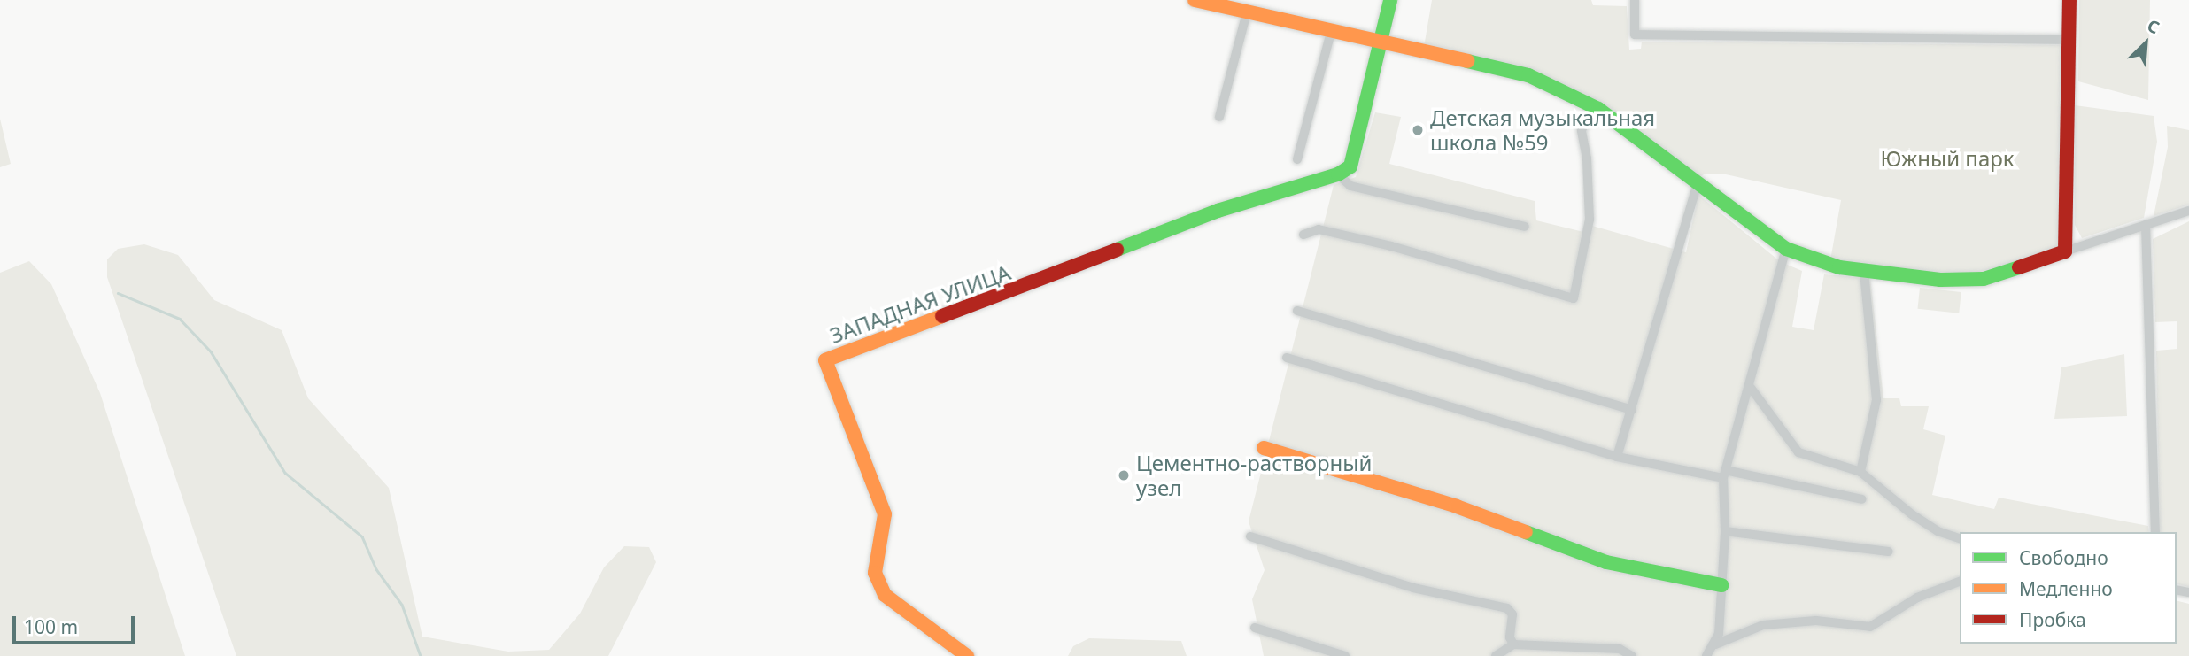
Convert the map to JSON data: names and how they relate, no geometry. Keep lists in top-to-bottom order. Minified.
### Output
{"streets":{"street":["ЗАПАДНАЯ УЛИЦА"]},"parks":["Южный парк"],"places":["Детская музыкальная школа №59","Цементно-растворный узел"],"legend":["Свободно","Медленно","Пробка"],"scale_bar":"100 m","north":"top right"}
